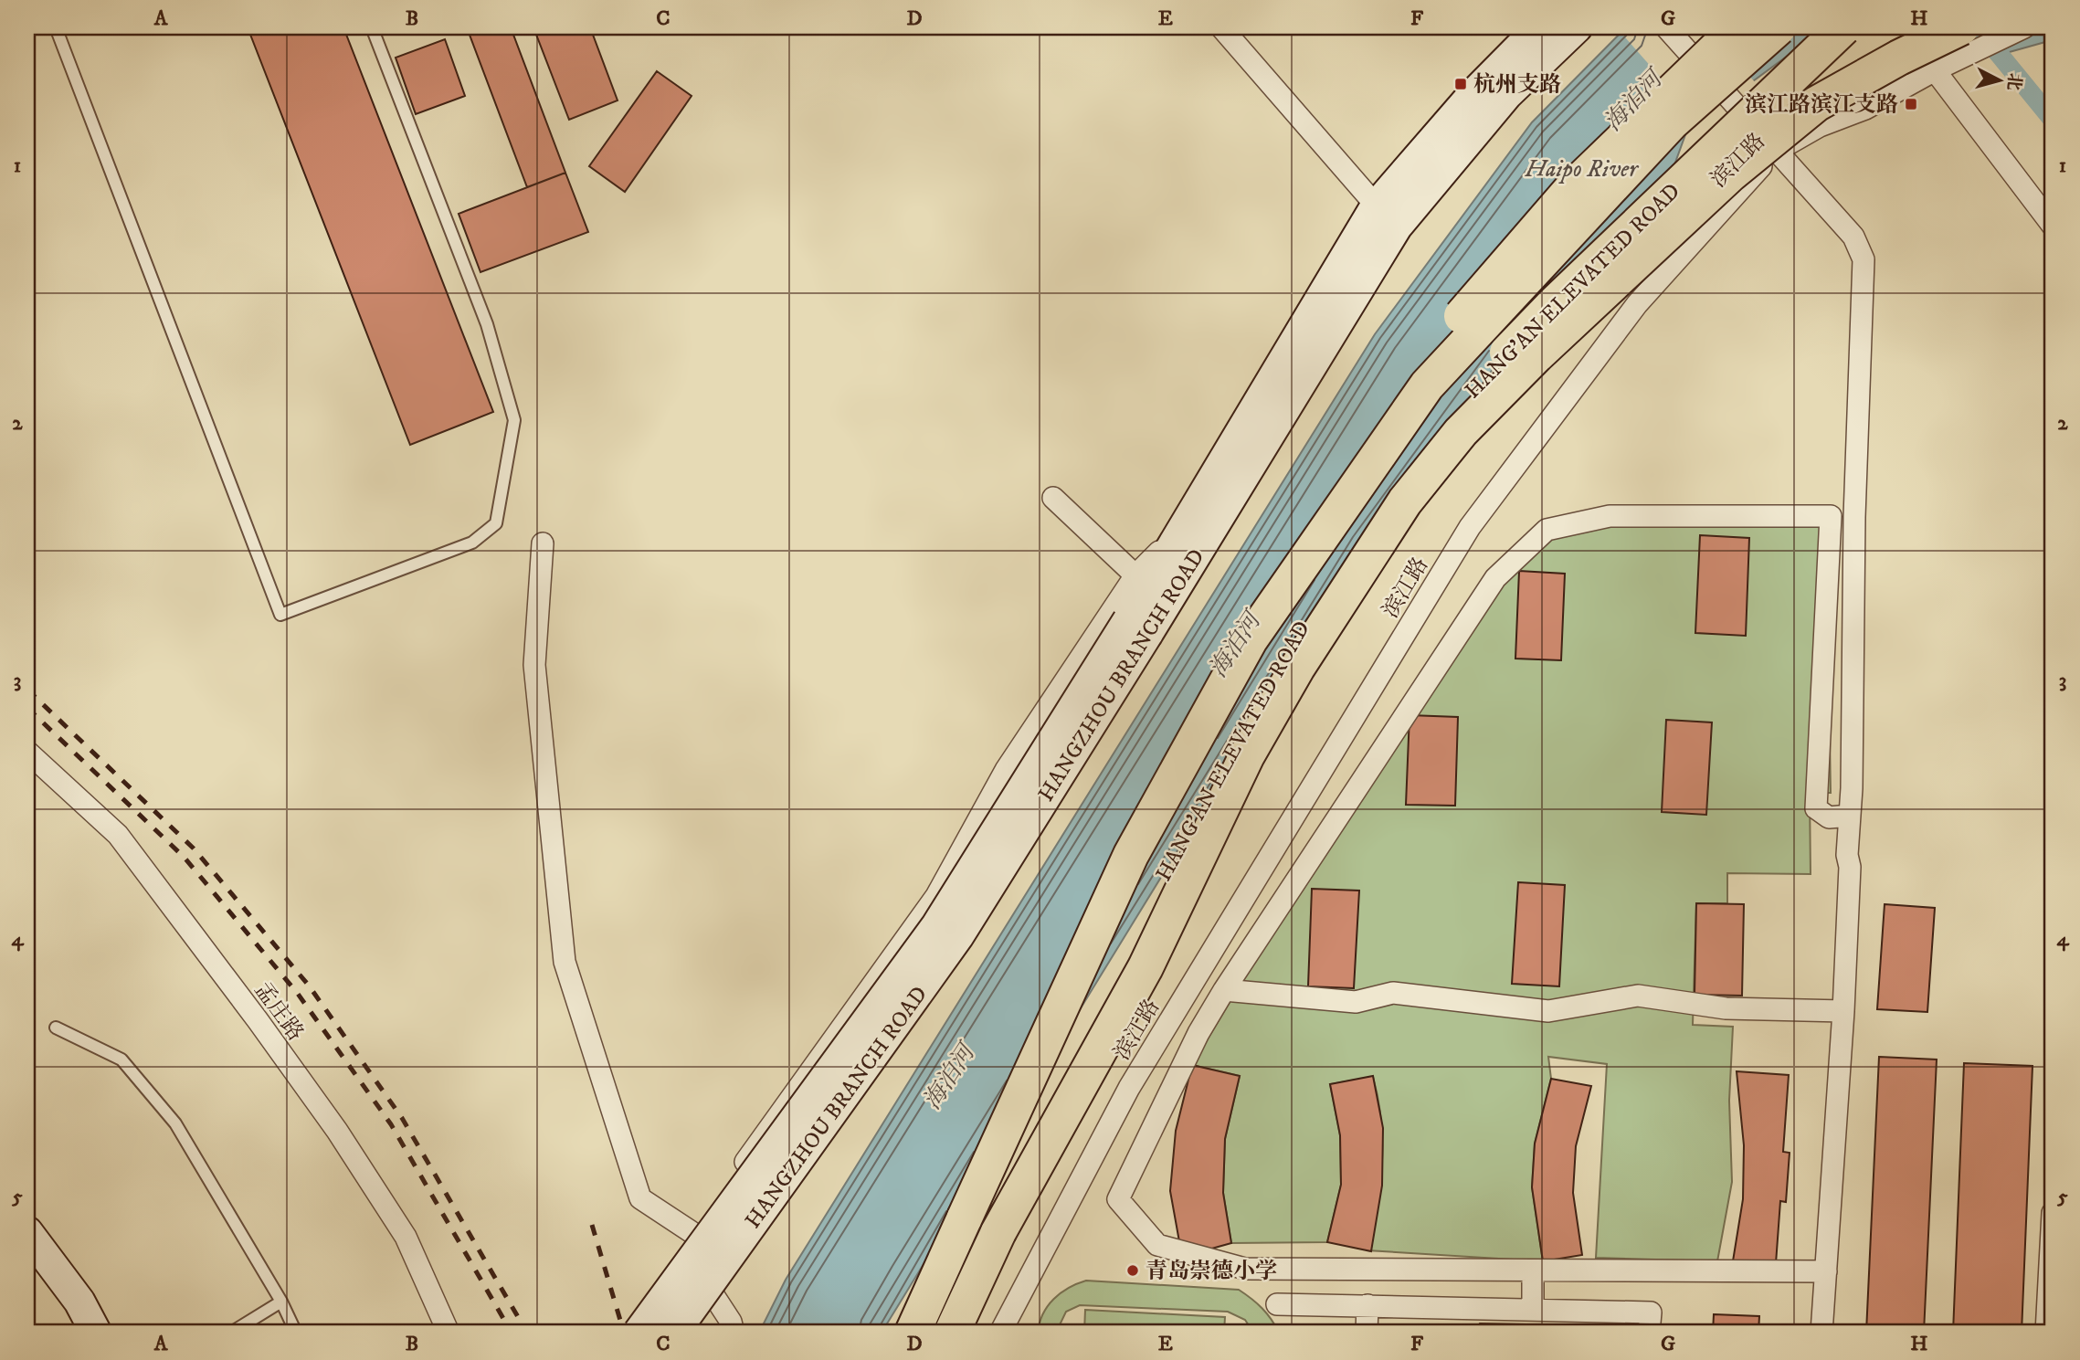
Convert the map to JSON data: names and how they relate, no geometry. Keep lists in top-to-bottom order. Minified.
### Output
{"streets":{"highway":["HANG'AN ELEVATED ROAD"],"main road":["HANGZHOU BRANCH ROAD"],"street":["滨江路","孟庄路"]},"water":["海泊河","Haipo River"],"places":{"transit":["杭州支路","滨江路滨江支路"],"other":["青岛崇德小学"]},"north":"right","grid":{"columns":["A","B","C","D","E","F","G","H"],"rows":["1","2","3","4","5"]}}
